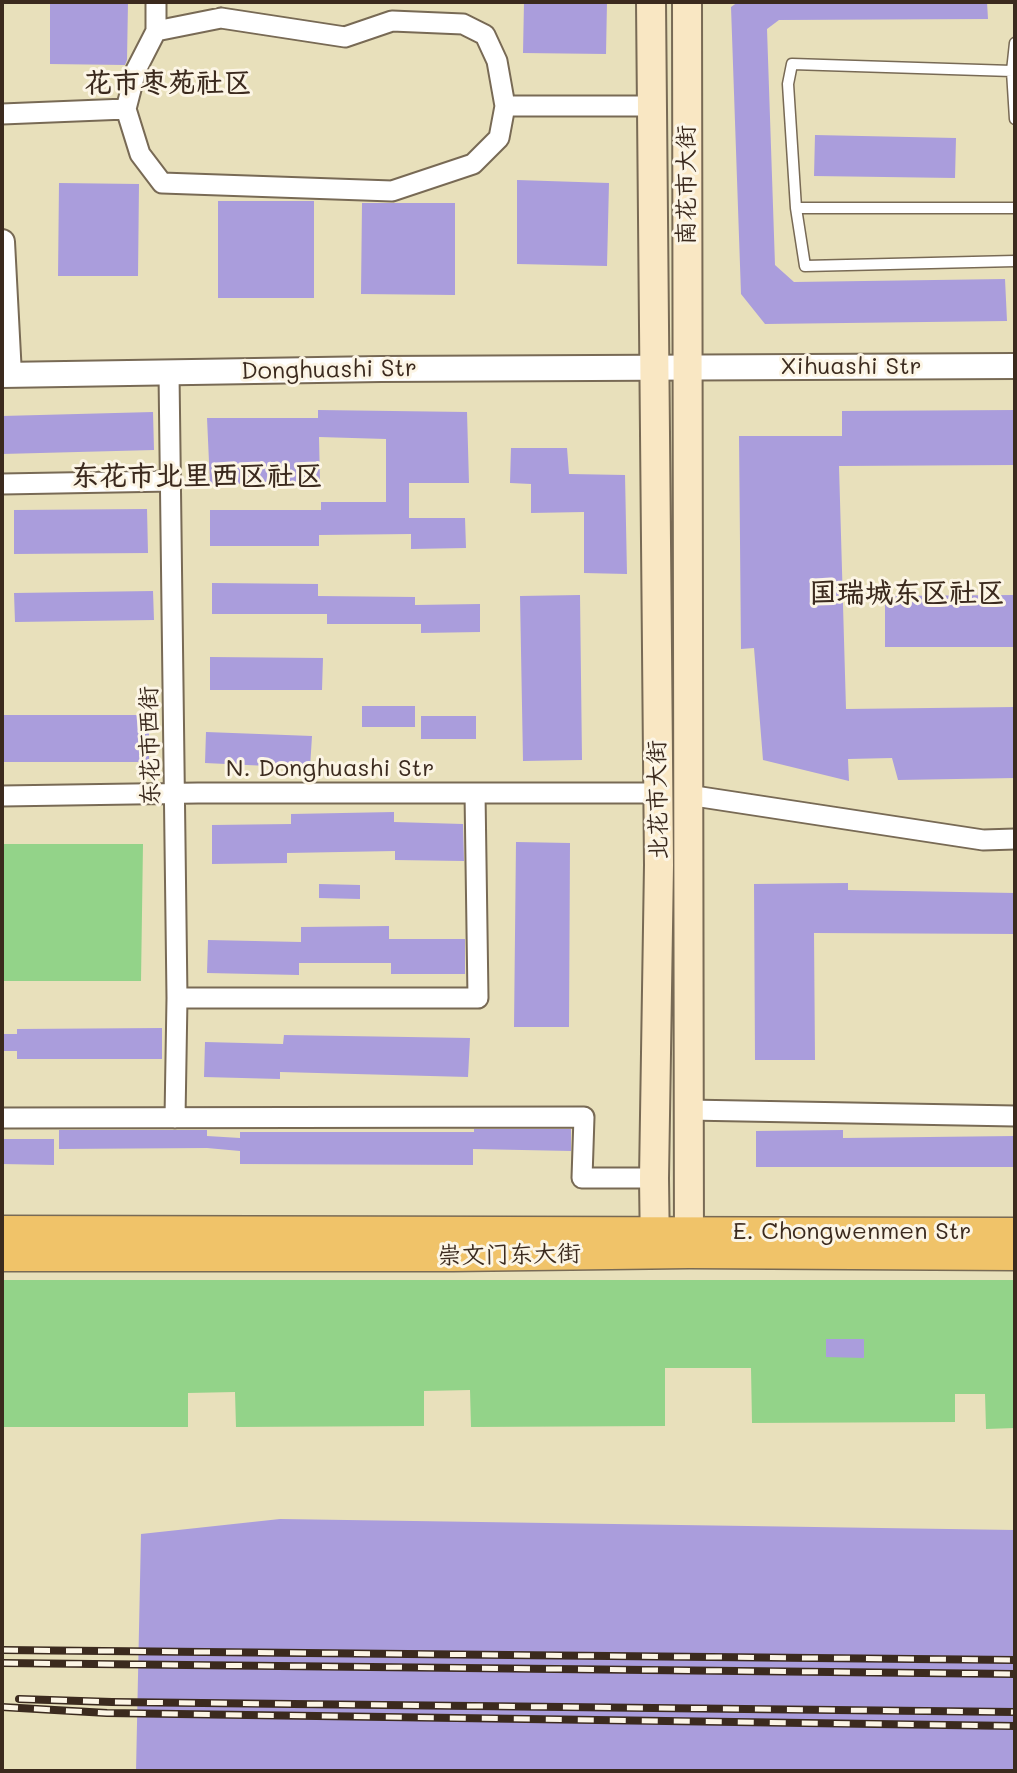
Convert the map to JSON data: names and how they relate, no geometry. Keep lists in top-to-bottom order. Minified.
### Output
{"streets":{"main road":["南花市大街","北花市大街","E. Chongwenmen Str","崇文门东大街"],"street":["Xihuashi Str","Donghuashi Str","东花市西街","N. Donghuashi Str"]},"crossings":[["南花市大街","Xihuashi Str"],["南花市大街","Donghuashi Str"],["南花市大街","北花市大街"],["Xihuashi Str","Donghuashi Str"],["Xihuashi Str","北花市大街"],["Donghuashi Str","东花市西街"],["Donghuashi Str","北花市大街"],["东花市西街","N. Donghuashi Str"],["N. Donghuashi Str","北花市大街"],["北花市大街","E. Chongwenmen Str"],["北花市大街","崇文门东大街"]],"districts":["花市枣苑社区","东花市北里西区社区","国瑞城东区社区"]}
